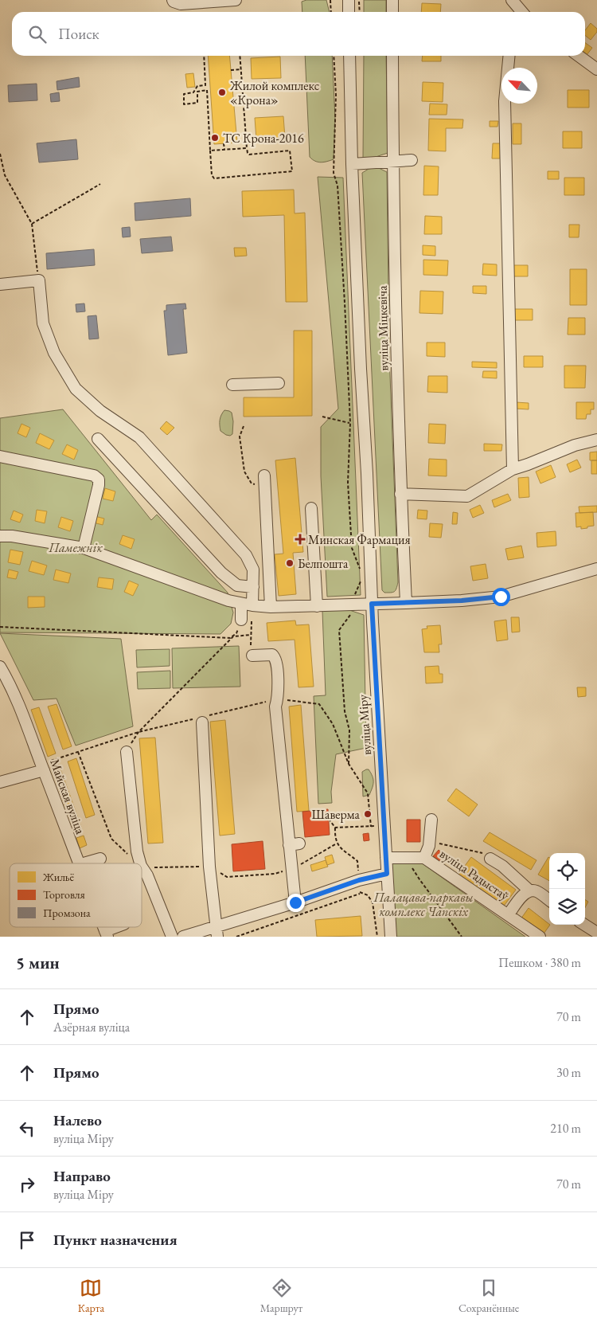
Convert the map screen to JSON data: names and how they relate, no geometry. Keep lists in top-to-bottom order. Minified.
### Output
{"streets":{"street":["вуліца Міцкевіча","вуліца Міру","Майская вуліца","вуліца Радыстаў"]},"crossings":[["вуліца Міру","вуліца Радыстаў"]],"parks":["Памежнік","Палацава-паркавы комплекс Чапскіх"],"places":{"other":["Жилой комплекс «Крона»","ТС Крона-2016","Белпошта","Шаверма"],"health":["Минская Фармация"]},"legend":["Жильё","Торговля","Промзона"],"north":"top left","page":{"search":"Поиск","heading":["5 мин","Пешком · 380 m"],"list":[["Прямо","Азёрная вуліца","70 m"],["Прямо","30 m"],["Налево","вуліца Міру","210 m"],["Направо","вуліца Міру","70 m"],"Пункт назначения"],"nav":["Карта","Маршрут","Сохранённые"]}}
